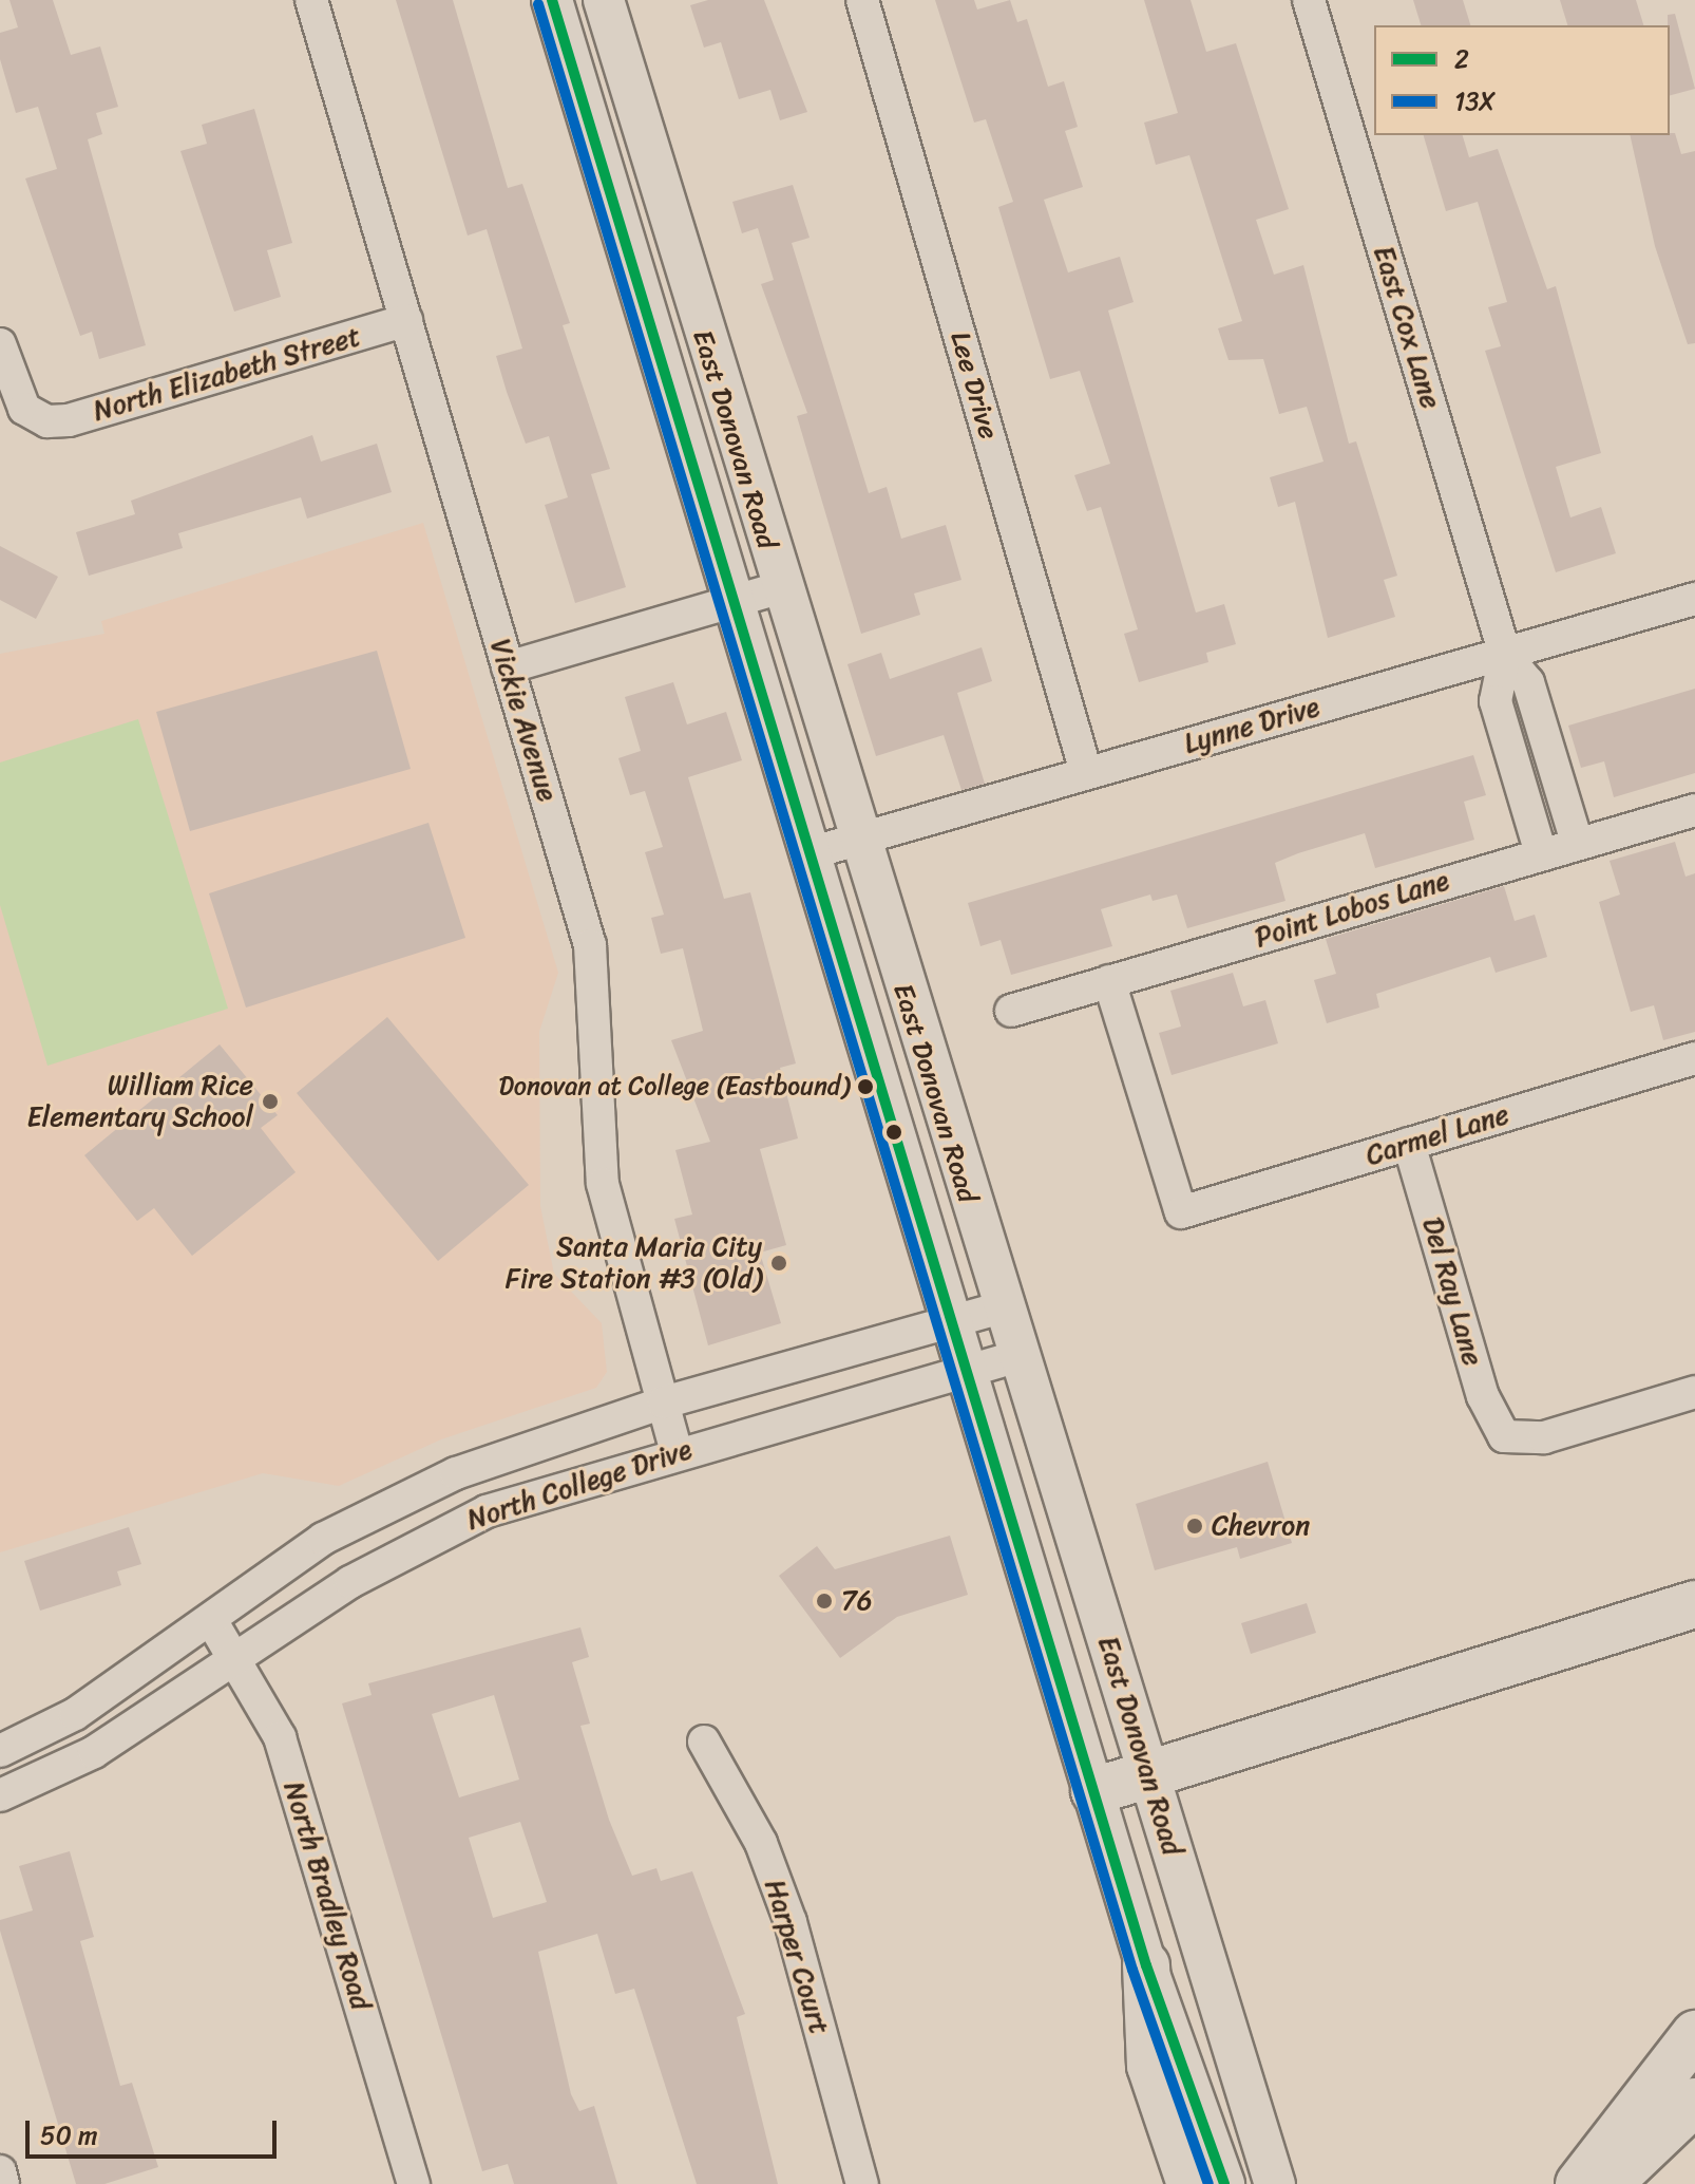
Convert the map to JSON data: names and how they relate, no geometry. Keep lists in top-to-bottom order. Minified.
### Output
{"streets":{"main road":["East Donovan Road"],"street":["East Cox Lane","North Elizabeth Street","Lee Drive","Vickie Avenue","Lynne Drive","Point Lobos Lane","Carmel Lane","Del Ray Lane","North College Drive","North Bradley Road","Harper Court"]},"crossings":[["East Cox Lane","Lynne Drive"],["East Cox Lane","Point Lobos Lane"],["North Elizabeth Street","Vickie Avenue"],["Lee Drive","Lynne Drive"],["East Donovan Road","Lynne Drive"],["East Donovan Road","North College Drive"],["Vickie Avenue","North College Drive"],["Point Lobos Lane","Carmel Lane"],["Carmel Lane","Del Ray Lane"],["North College Drive","North Bradley Road"]],"places":["Donovan at College (Eastbound)","William Rice Elementary School","Santa Maria City Fire Station #3 (Old)","Chevron","76"],"lines":["transit line 2","transit line 13X"],"legend":["2","13X"],"scale_bar":"50 m"}
